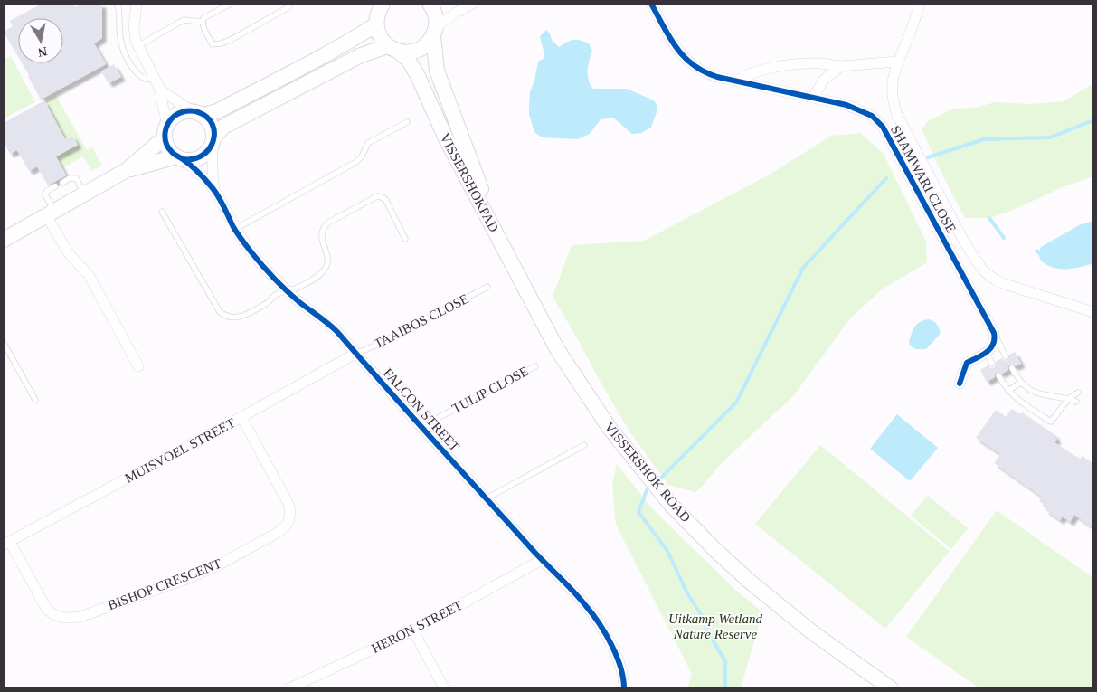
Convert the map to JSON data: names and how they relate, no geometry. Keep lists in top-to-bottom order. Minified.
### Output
{"streets":{"main road":["VISSERSHOKPAD","VISSERSHOK ROAD"],"street":["SHAMWARI CLOSE","FALCON STREET","MUISVOEL STREET","BISHOP CRESCENT","HERON STREET"],"lane":["TAAIBOS CLOSE","TULIP CLOSE"]},"crossings":[["VISSERSHOKPAD","VISSERSHOK ROAD"],["TAAIBOS CLOSE","FALCON STREET"],["TAAIBOS CLOSE","MUISVOEL STREET"],["TULIP CLOSE","FALCON STREET"],["FALCON STREET","MUISVOEL STREET"],["FALCON STREET","HERON STREET"],["MUISVOEL STREET","BISHOP CRESCENT"]],"parks":["Uitkamp Wetland Nature Reserve"],"north":"bottom"}
